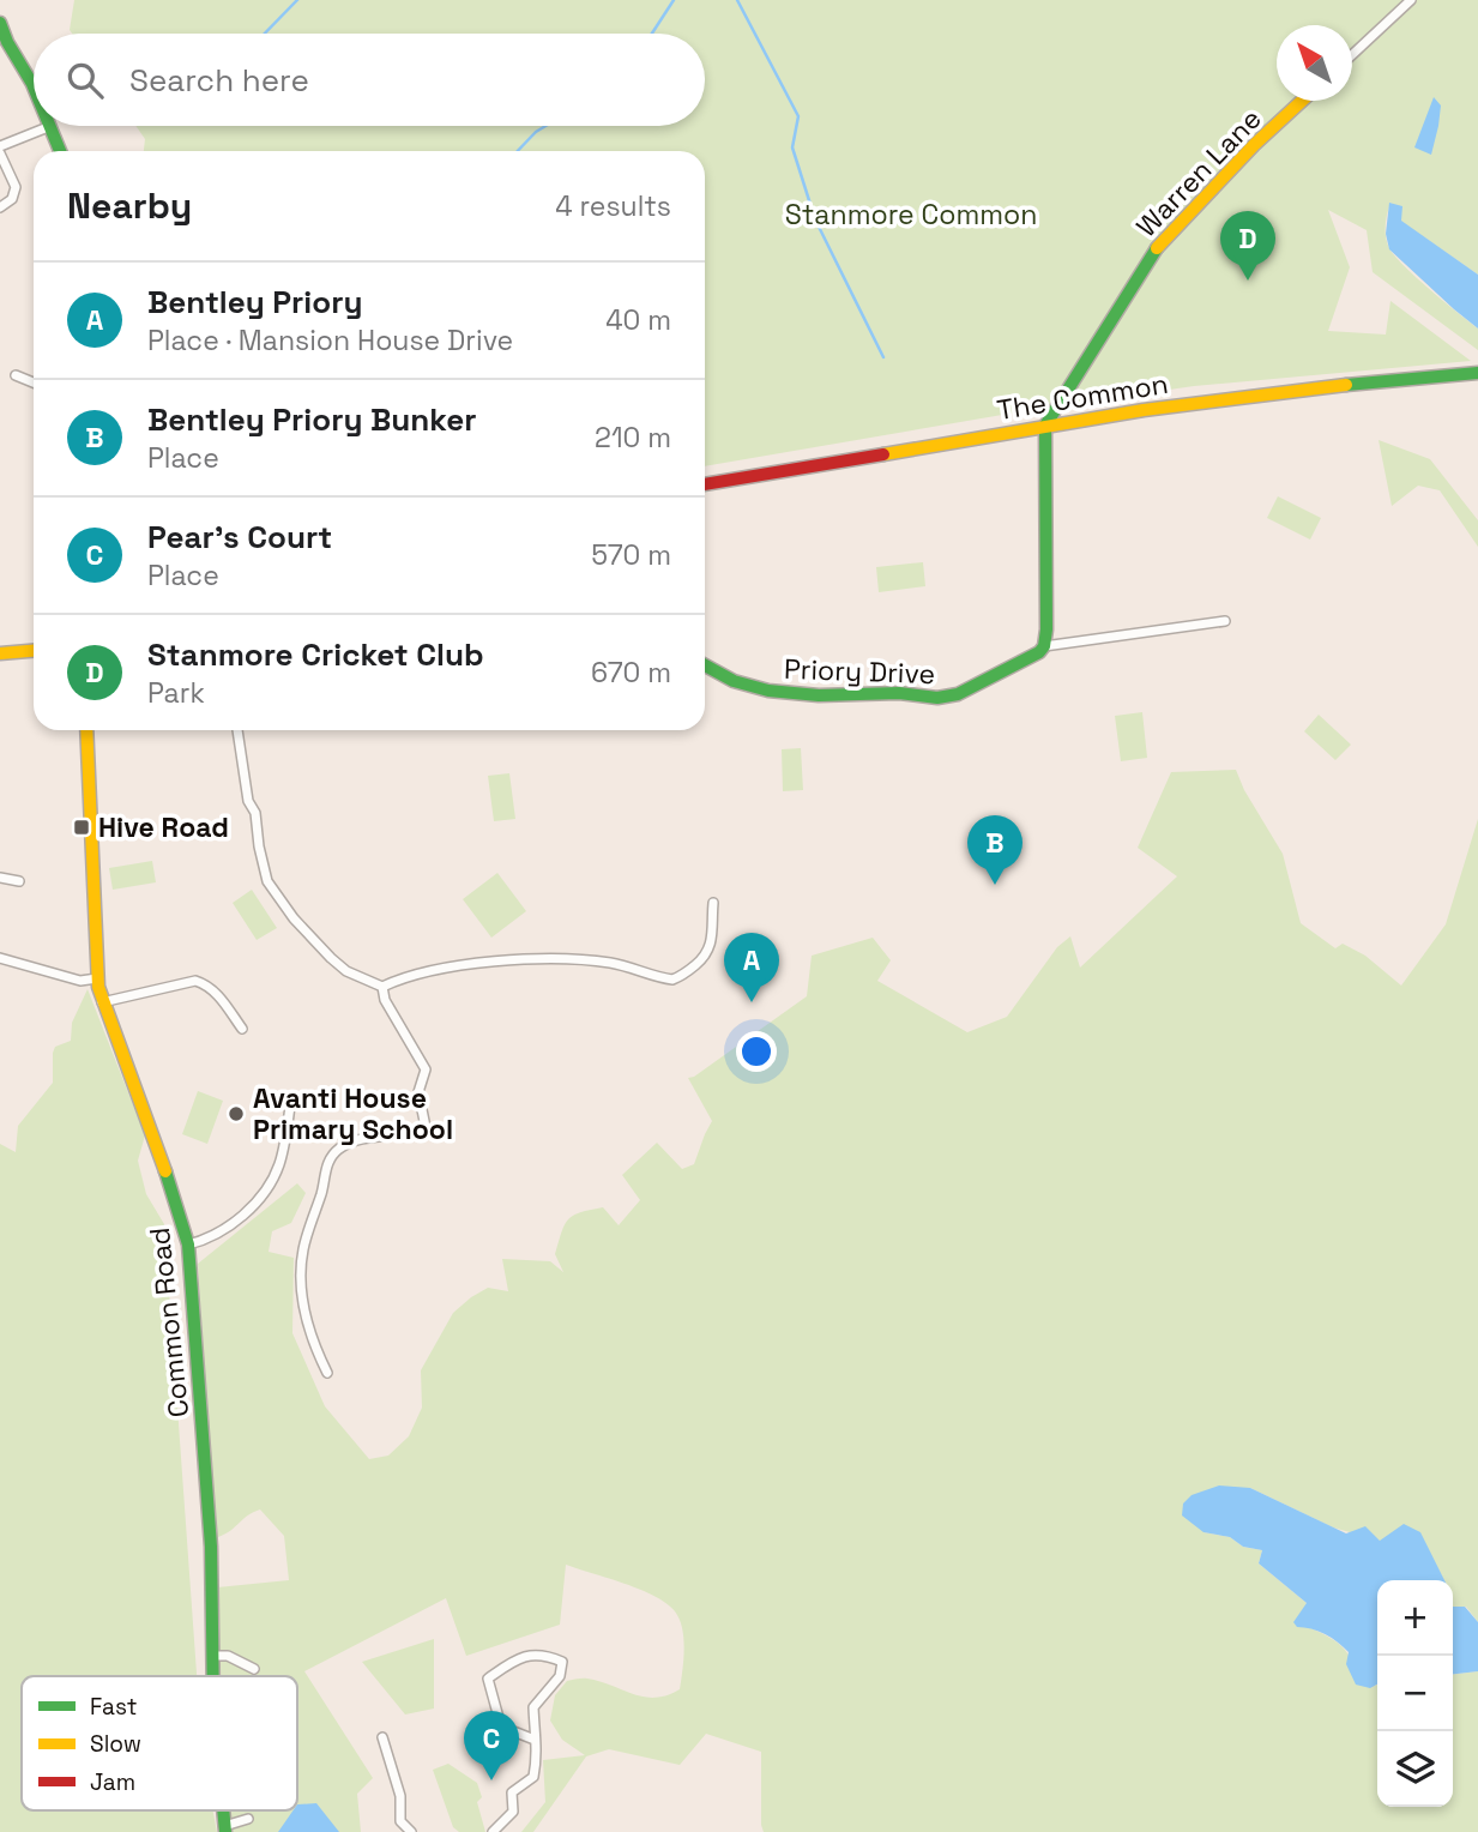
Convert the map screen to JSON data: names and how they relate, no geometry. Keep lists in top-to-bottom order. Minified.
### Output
{"streets":{"main road":["Warren Lane","The Common","Priory Drive","Common Road"]},"crossings":[["Warren Lane","The Common"]],"parks":["Stanmore Common"],"places":{"transit":["Hive Road"],"other":["Avanti House Primary School"]},"legend":["Fast","Slow","Jam"],"north":"top left","page":{"search":"Search here","heading":["Nearby","4 results"],"pins":["D","B","A","C"],"list":[{"mark":"A","name":"Bentley Priory","note":"Place · Mansion House Drive","value":"40 m"},{"mark":"B","name":"Bentley Priory Bunker","note":"Place","value":"210 m"},{"mark":"C","name":"Pear's Court","note":"Place","value":"570 m"},{"mark":"D","name":"Stanmore Cricket Club","note":"Park","value":"670 m"}],"map_buttons":["+","−"]}}
